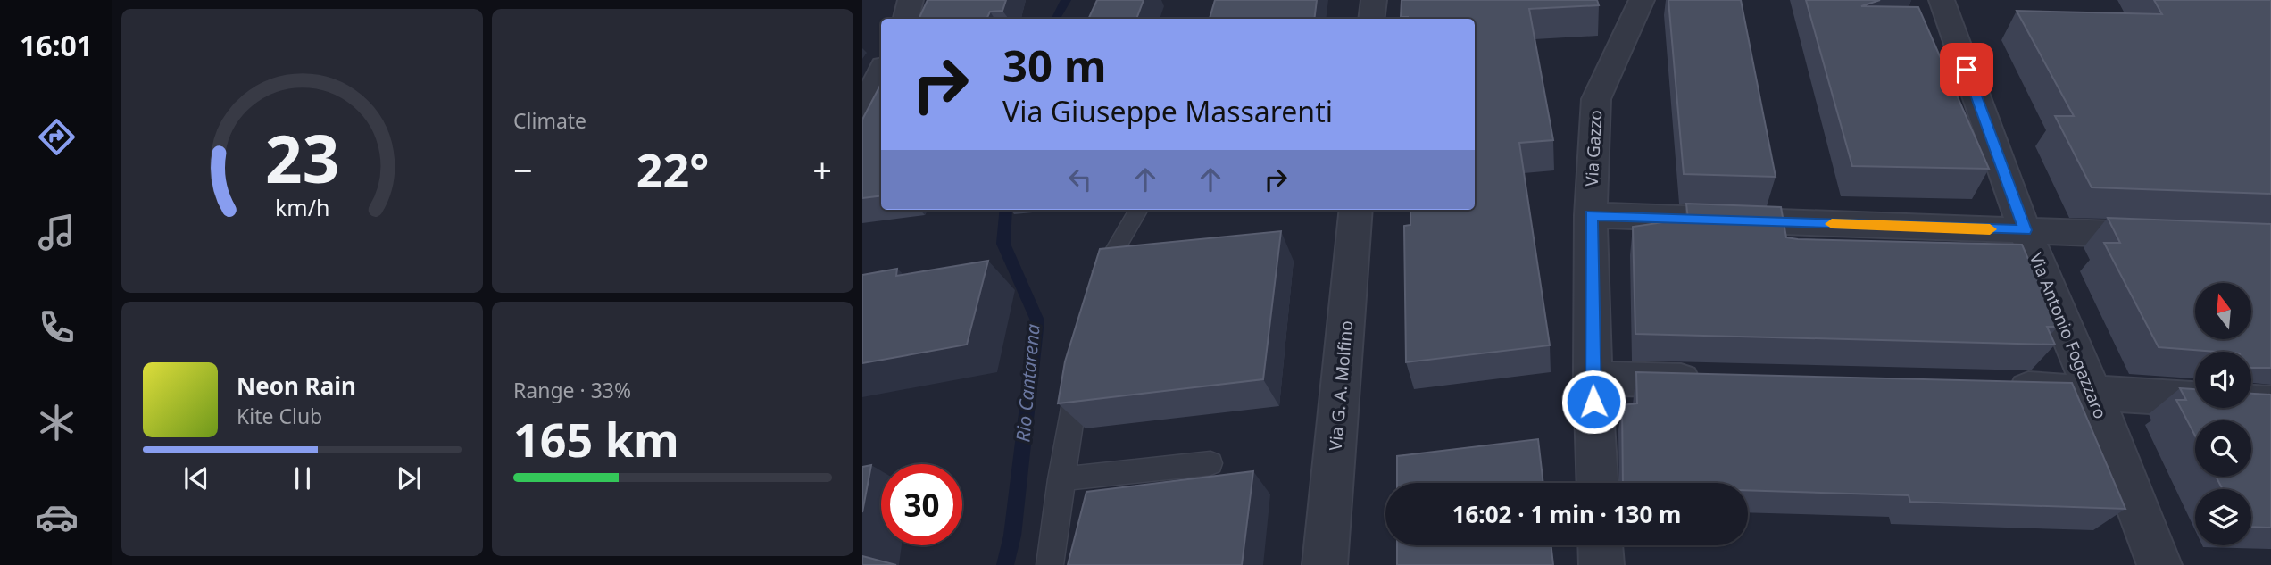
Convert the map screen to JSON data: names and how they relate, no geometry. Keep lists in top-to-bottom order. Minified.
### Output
{"streets":{"street":["Via Gazzo","Via Antonio Fogazzaro","Via G. A. Molfino"]},"water":["Rio Cantarena"],"north":"top","page":{"tabs":"16:01","tile":["Climate",["Range · 33%","165 km"]],"turn":["30 m","Via Giuseppe Massarenti"],"heat":["−","22°","+"],"song":["Neon Rain","Kite Club"],"limit":"30","trip":"16:02 · 1 min · 130 m","gauge":["23","km/h"]}}
